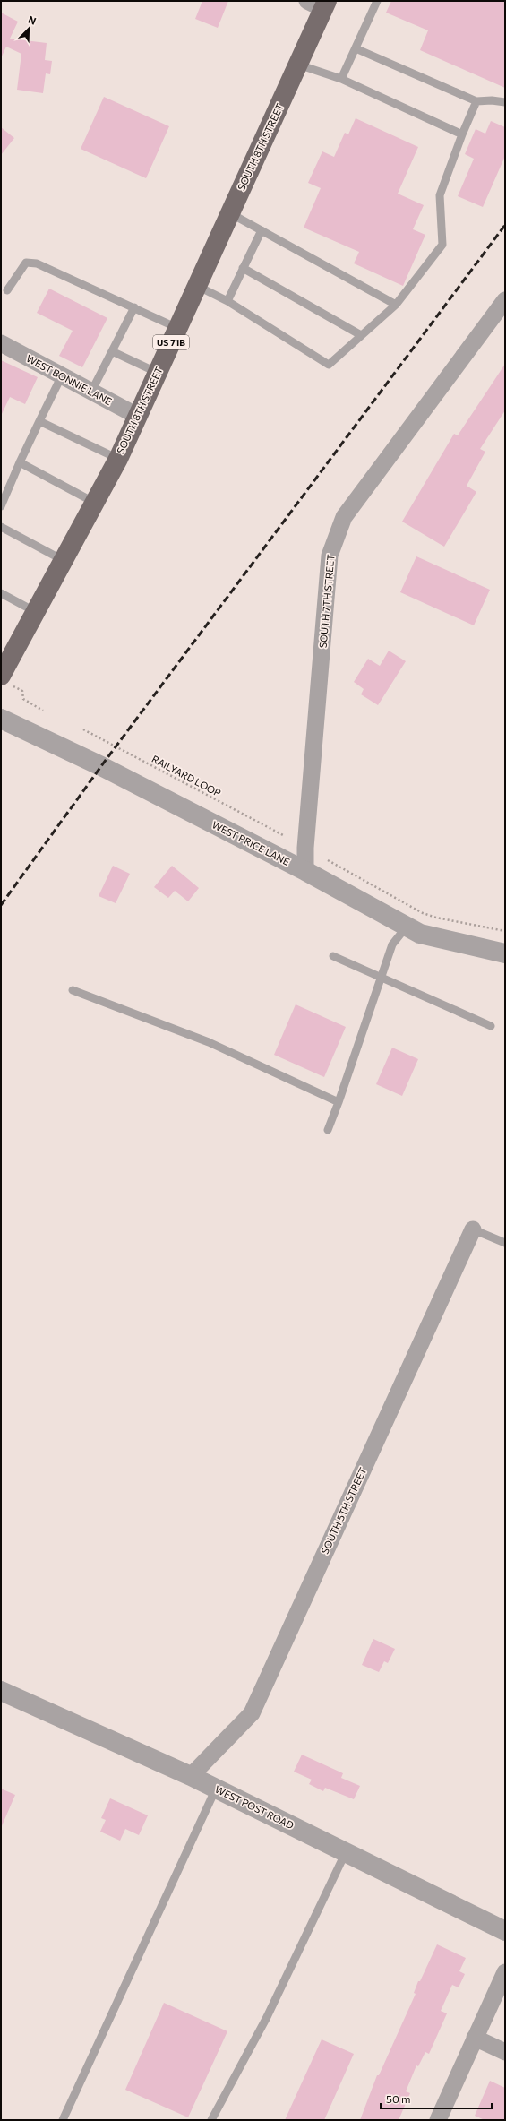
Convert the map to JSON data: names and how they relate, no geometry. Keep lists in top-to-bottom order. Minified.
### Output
{"streets":{"main road":["SOUTH 8TH STREET","US 71B"],"street":["WEST BONNIE LANE","SOUTH 7TH STREET","WEST PRICE LANE","SOUTH 5TH STREET","WEST POST ROAD"],"path":["RAILYARD LOOP"]},"crossings":[["SOUTH 8TH STREET","WEST BONNIE LANE"],["SOUTH 7TH STREET","WEST PRICE LANE"],["SOUTH 5TH STREET","WEST POST ROAD"]],"scale_bar":"50 m","north":"top right"}
